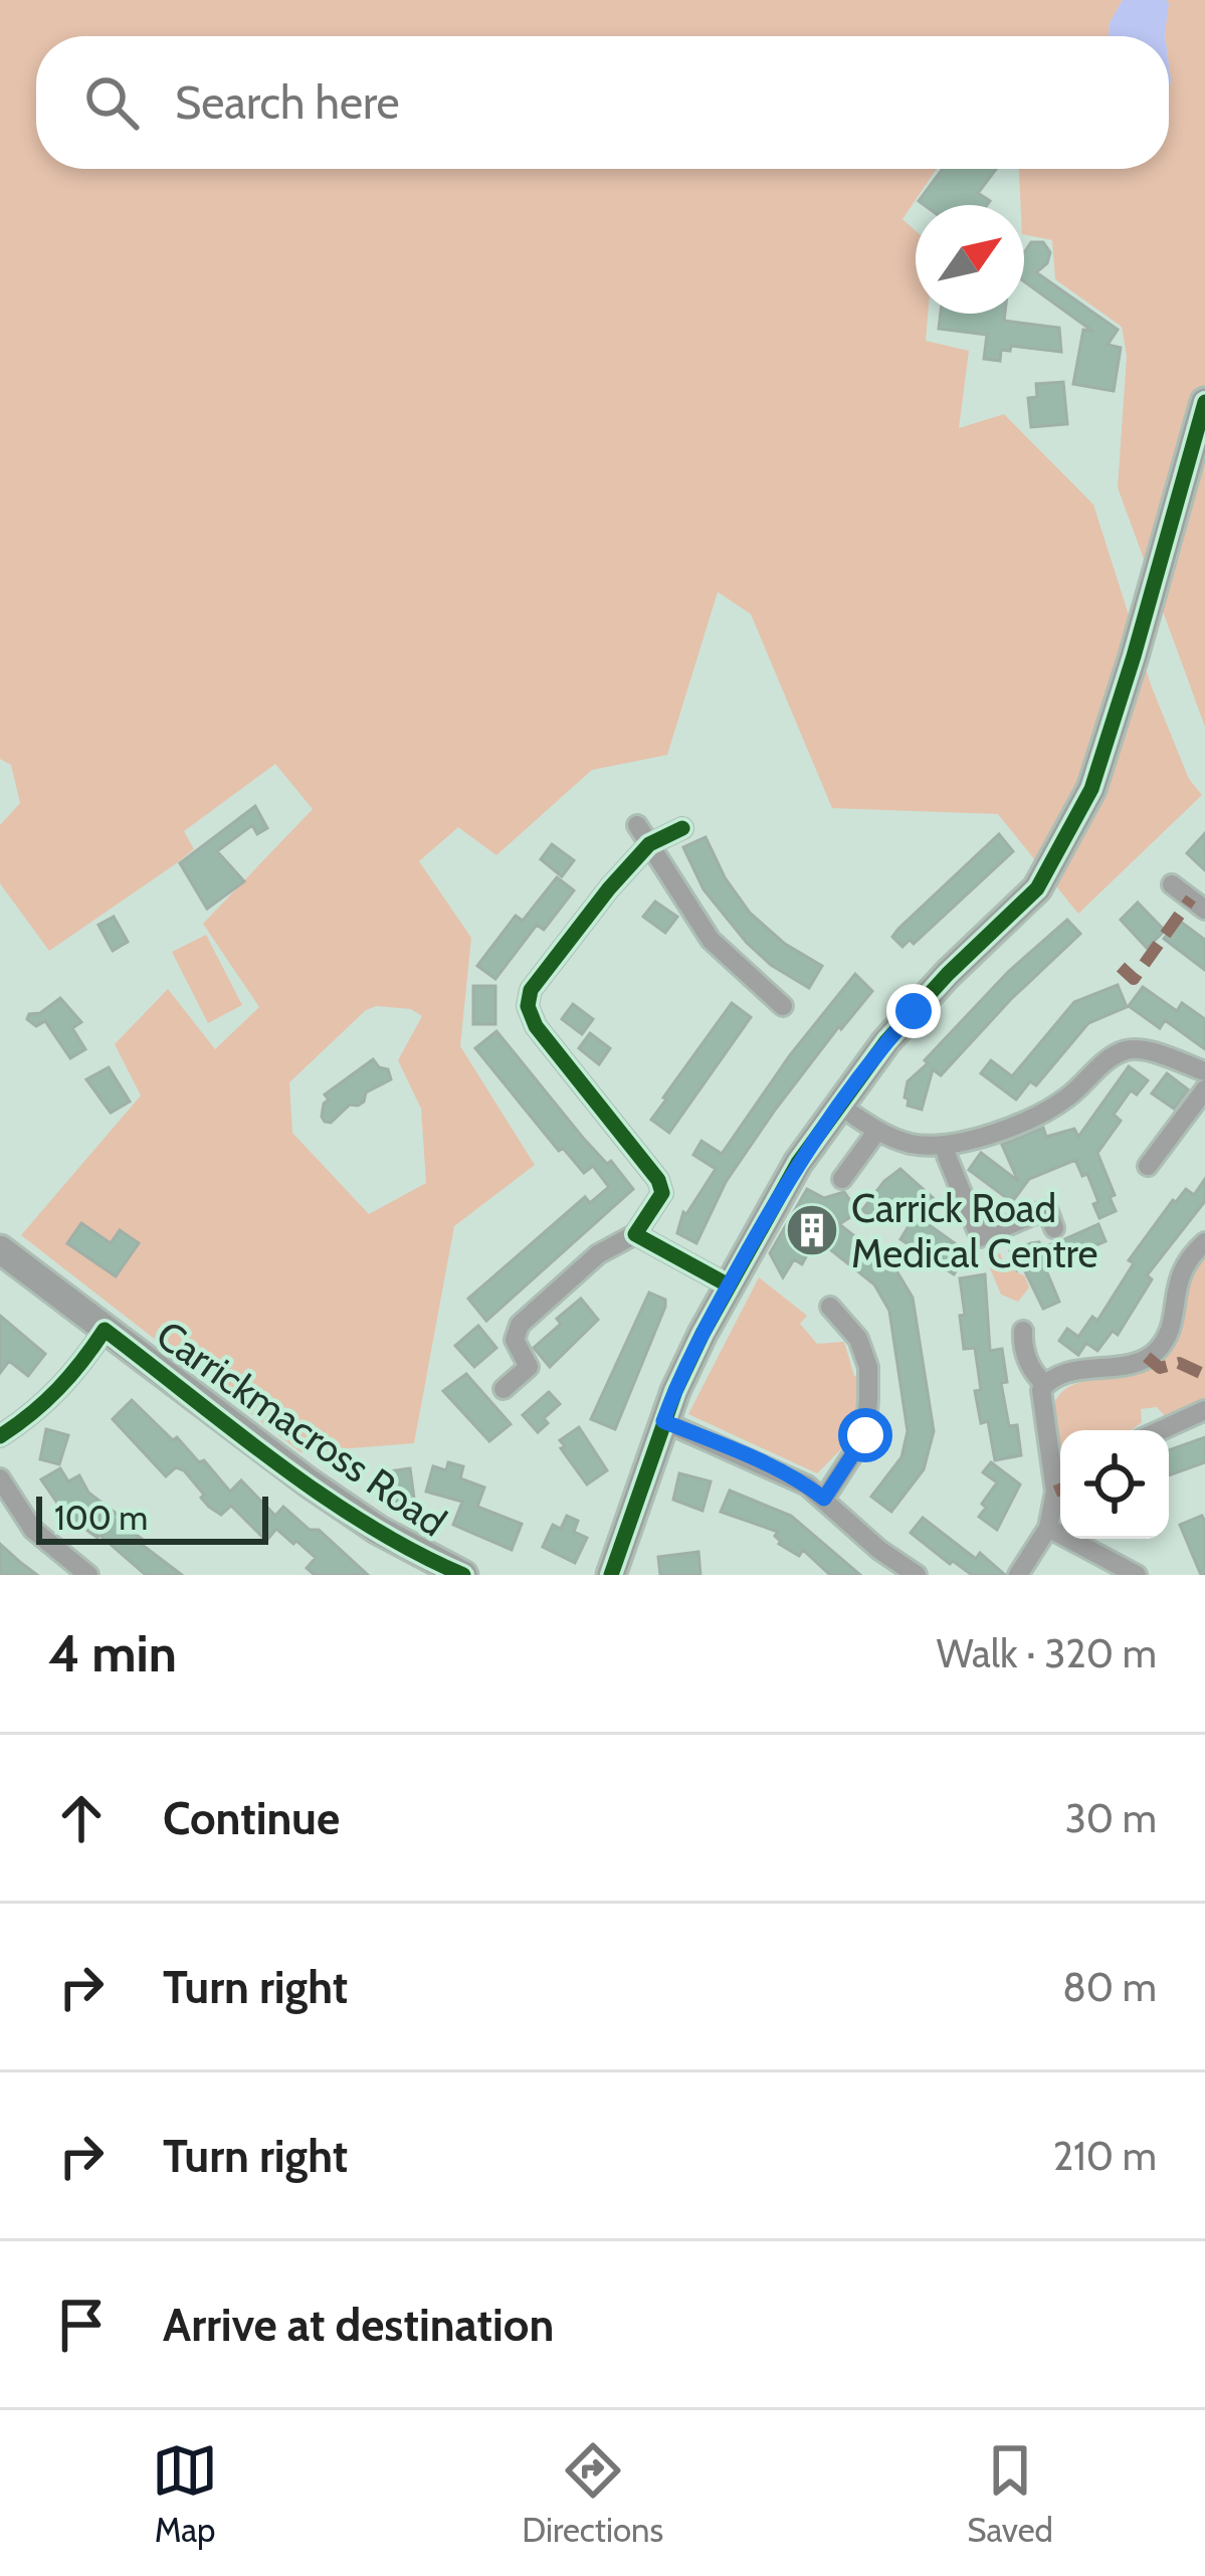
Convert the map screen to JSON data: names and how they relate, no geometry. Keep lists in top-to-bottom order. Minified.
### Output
{"streets":{"street":["Carrickmacross Road"]},"places":{"building":["Carrick Road Medical Centre"]},"scale_bar":"100 m","north":"top right","page":{"search":"Search here","scale":"100 m","heading":["4 min","Walk · 320 m"],"list":[["Continue","30 m"],["Turn right","80 m"],["Turn right","210 m"],"Arrive at destination"],"nav":["Map","Directions","Saved"]}}
